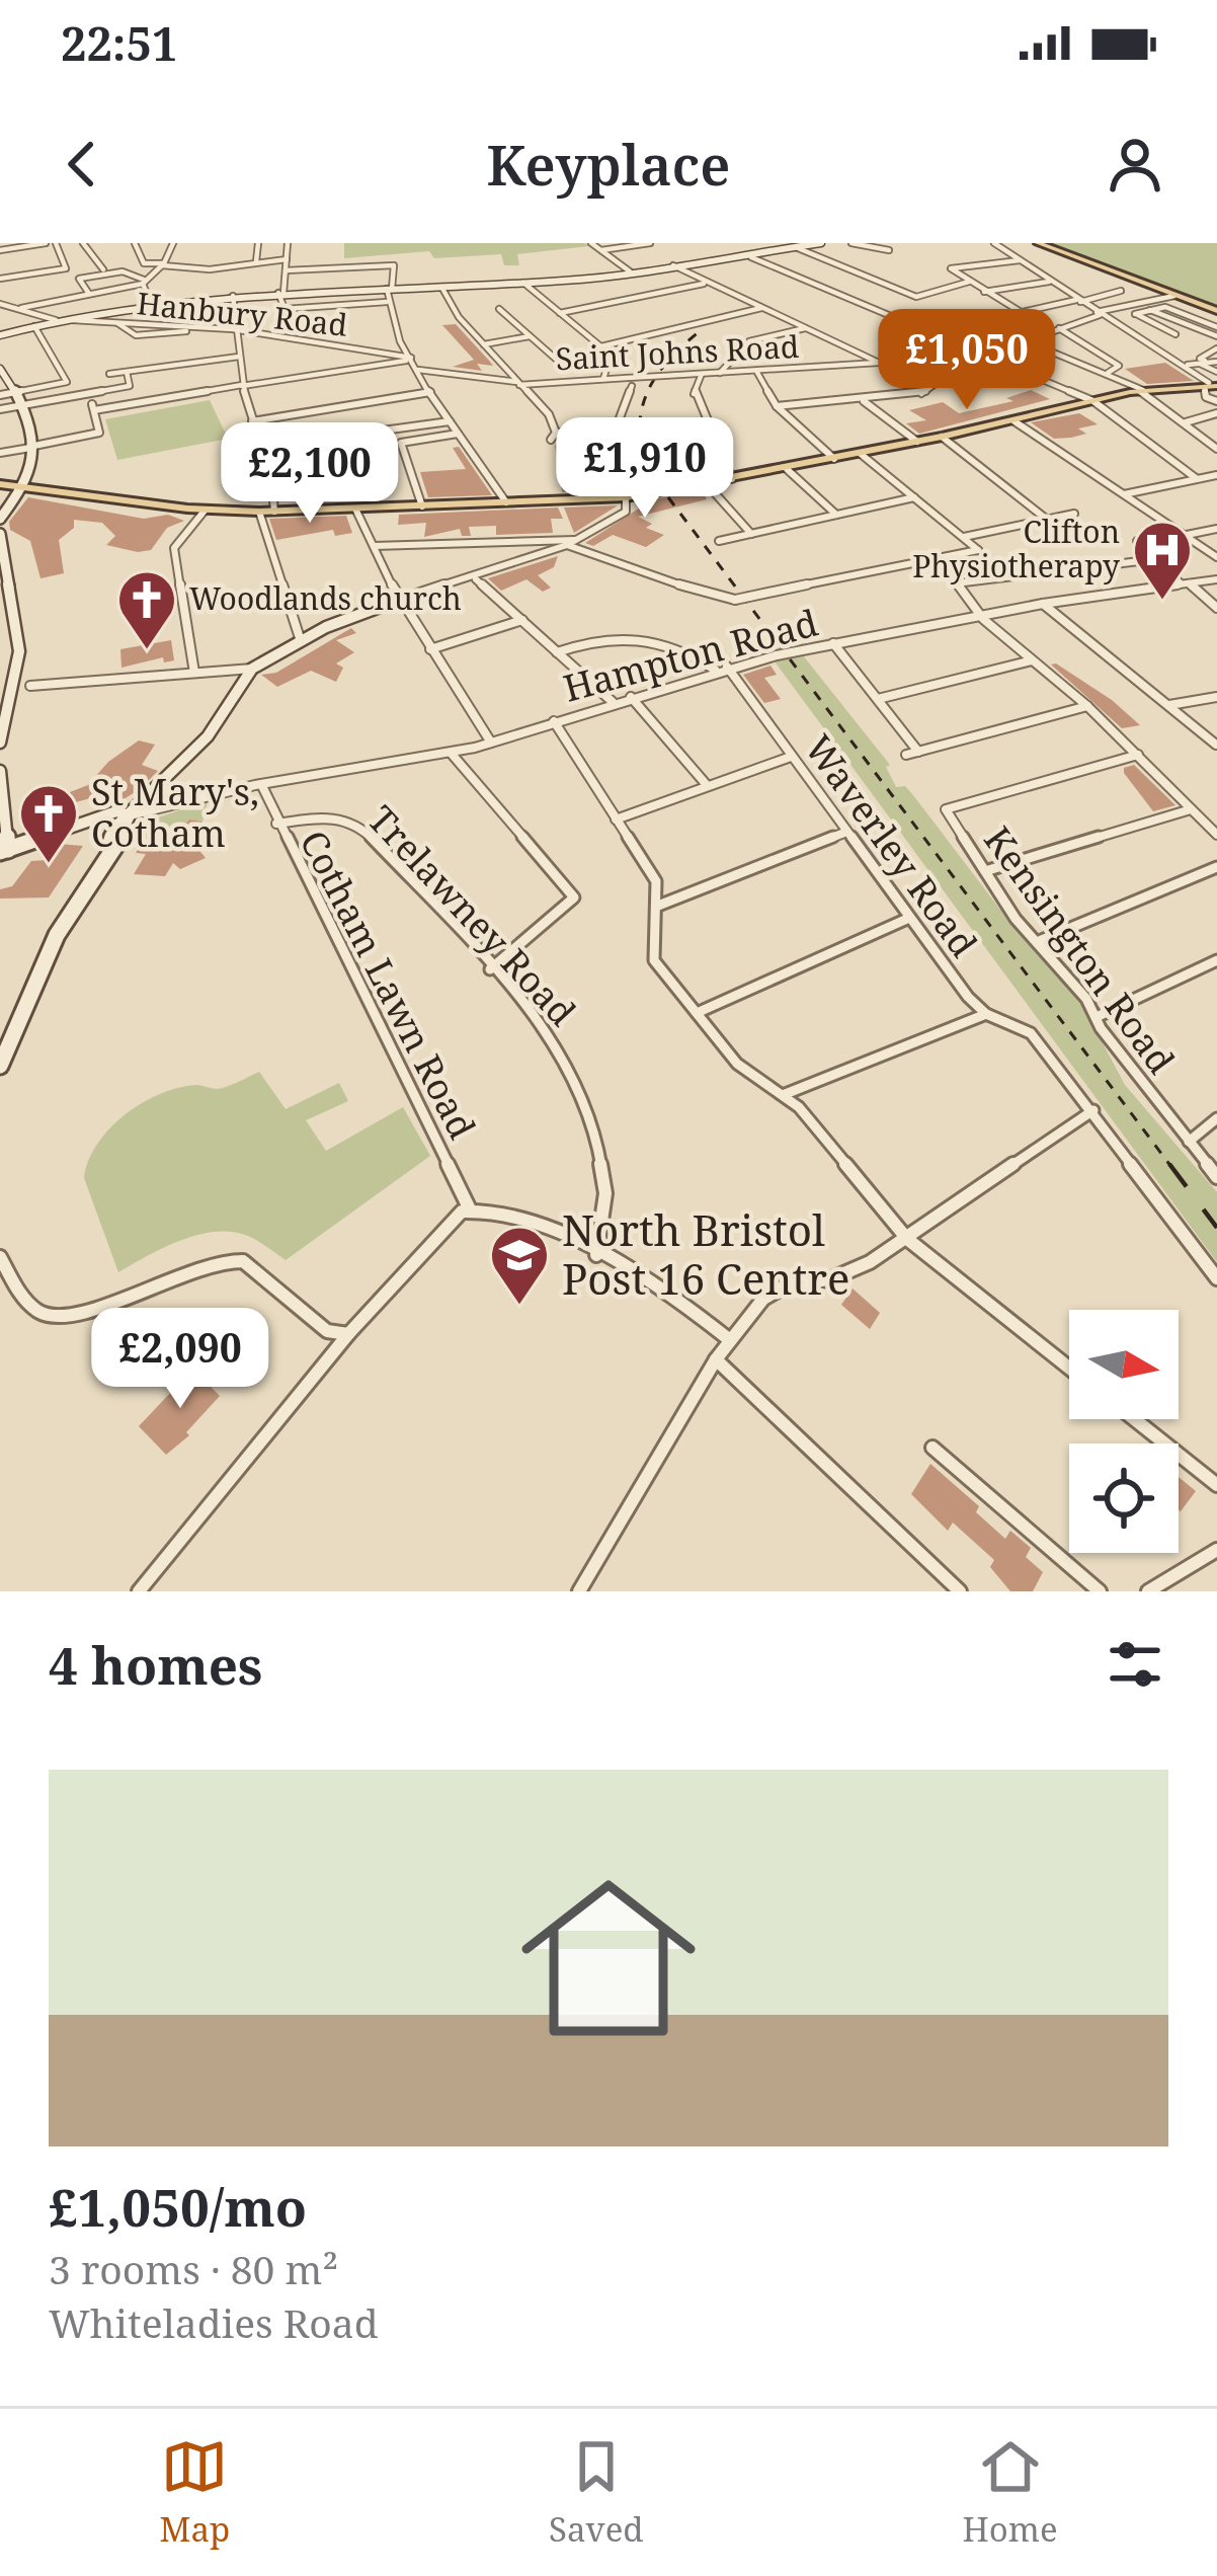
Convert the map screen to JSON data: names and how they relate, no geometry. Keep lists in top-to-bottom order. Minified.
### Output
{"streets":{"street":["Hanbury Road","Saint Johns Road","Hampton Road","Waverley Road","Trelawney Road","Kensington Road","Cotham Lawn Road"]},"crossings":[["Hampton Road","Waverley Road"],["Hampton Road","Cotham Lawn Road"],["Trelawney Road","Cotham Lawn Road"]],"places":{"hospital":["Clifton Physiotherapy"],"church":["Woodlands church","St Mary's, Cotham"],"school or university":["North Bristol Post 16 Centre"]},"north":"right","page":{"status":"22:51","header":"Keyplace","price":["£1,050","£1,910","£2,100","£2,090"],"heading":"4 homes","list":[{"name":"£1,050/mo","note":"3 rooms · 80 m² · Whiteladies Road"}],"tabs":["Map","Saved","Home"]}}
